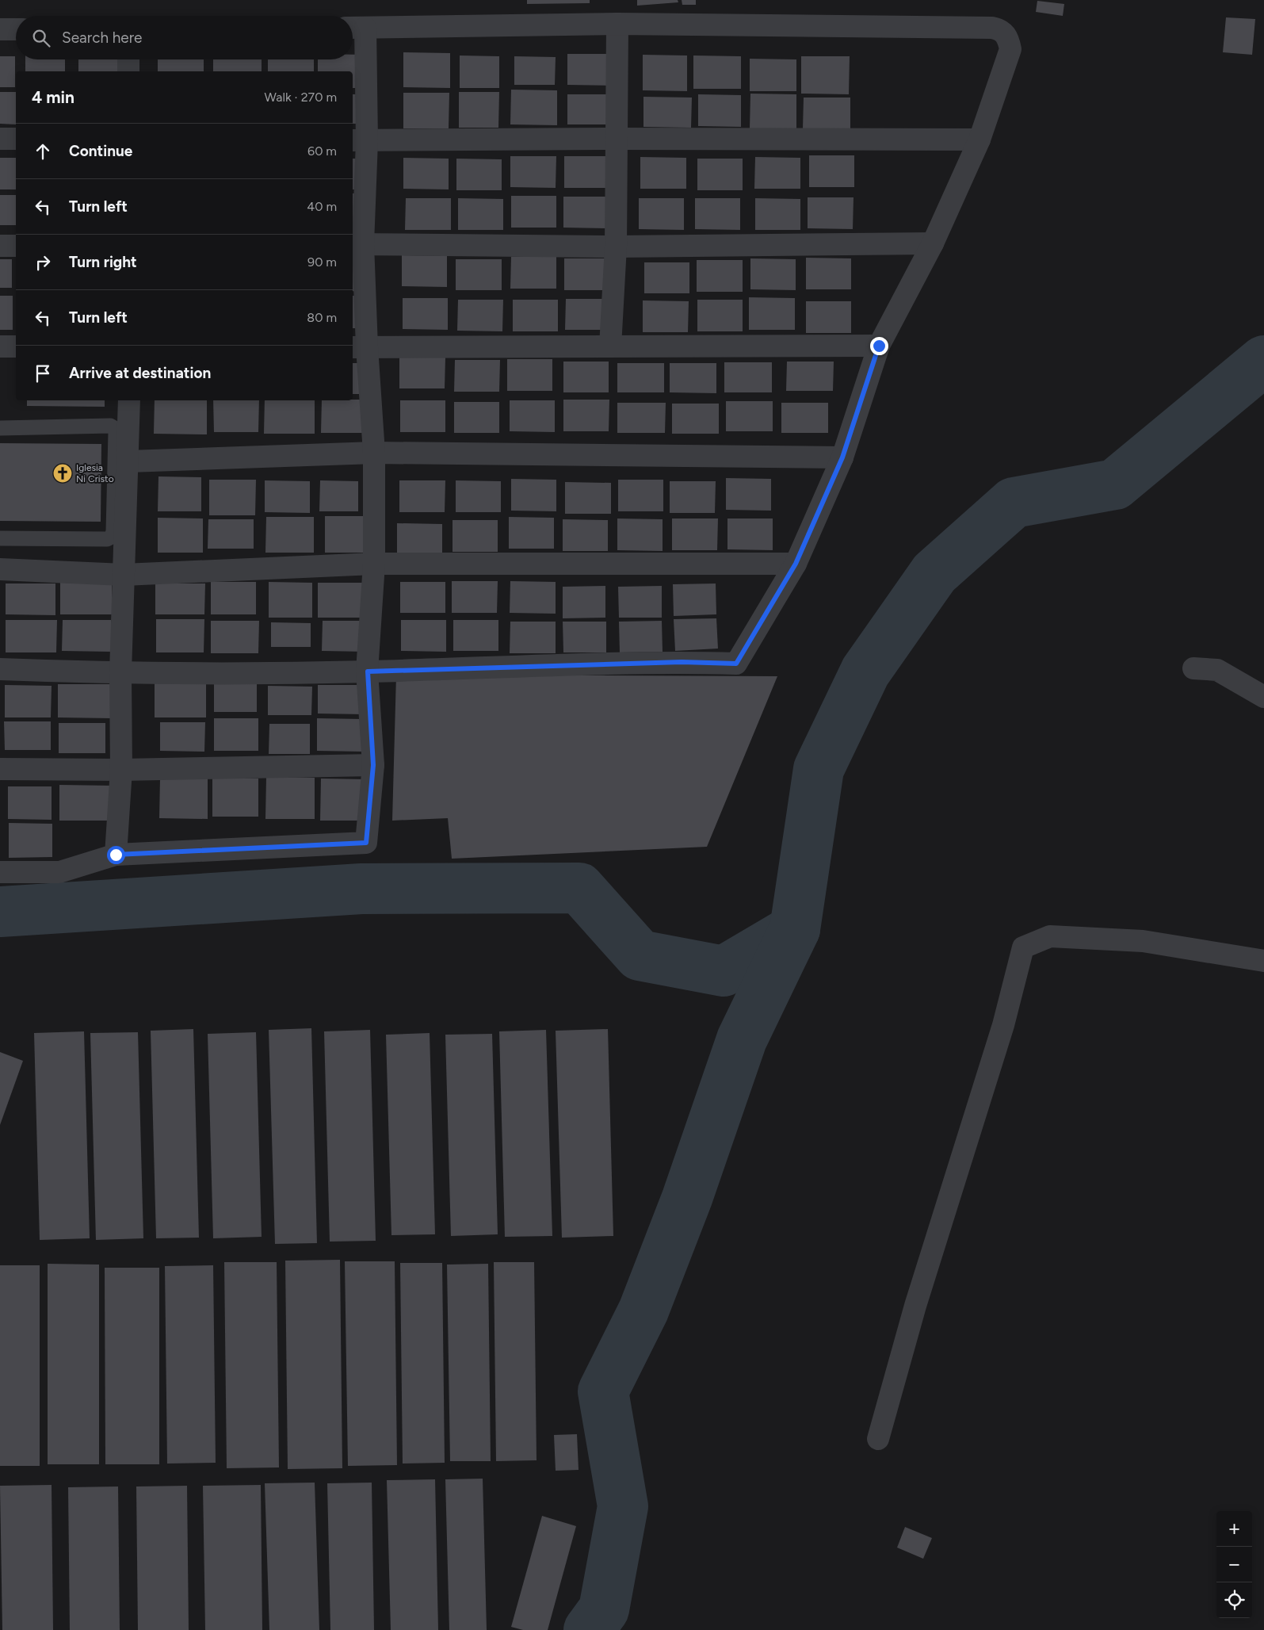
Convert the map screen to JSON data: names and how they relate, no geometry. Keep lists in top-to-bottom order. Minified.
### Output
{"places":{"church":["Iglesia Ni Cristo"]},"page":{"search":"Search here","heading":["4 min","Walk · 270 m"],"list":[["Continue","60 m"],["Turn left","40 m"],["Turn right","90 m"],["Turn left","80 m"],"Arrive at destination"],"map_buttons":["+","−"]}}
